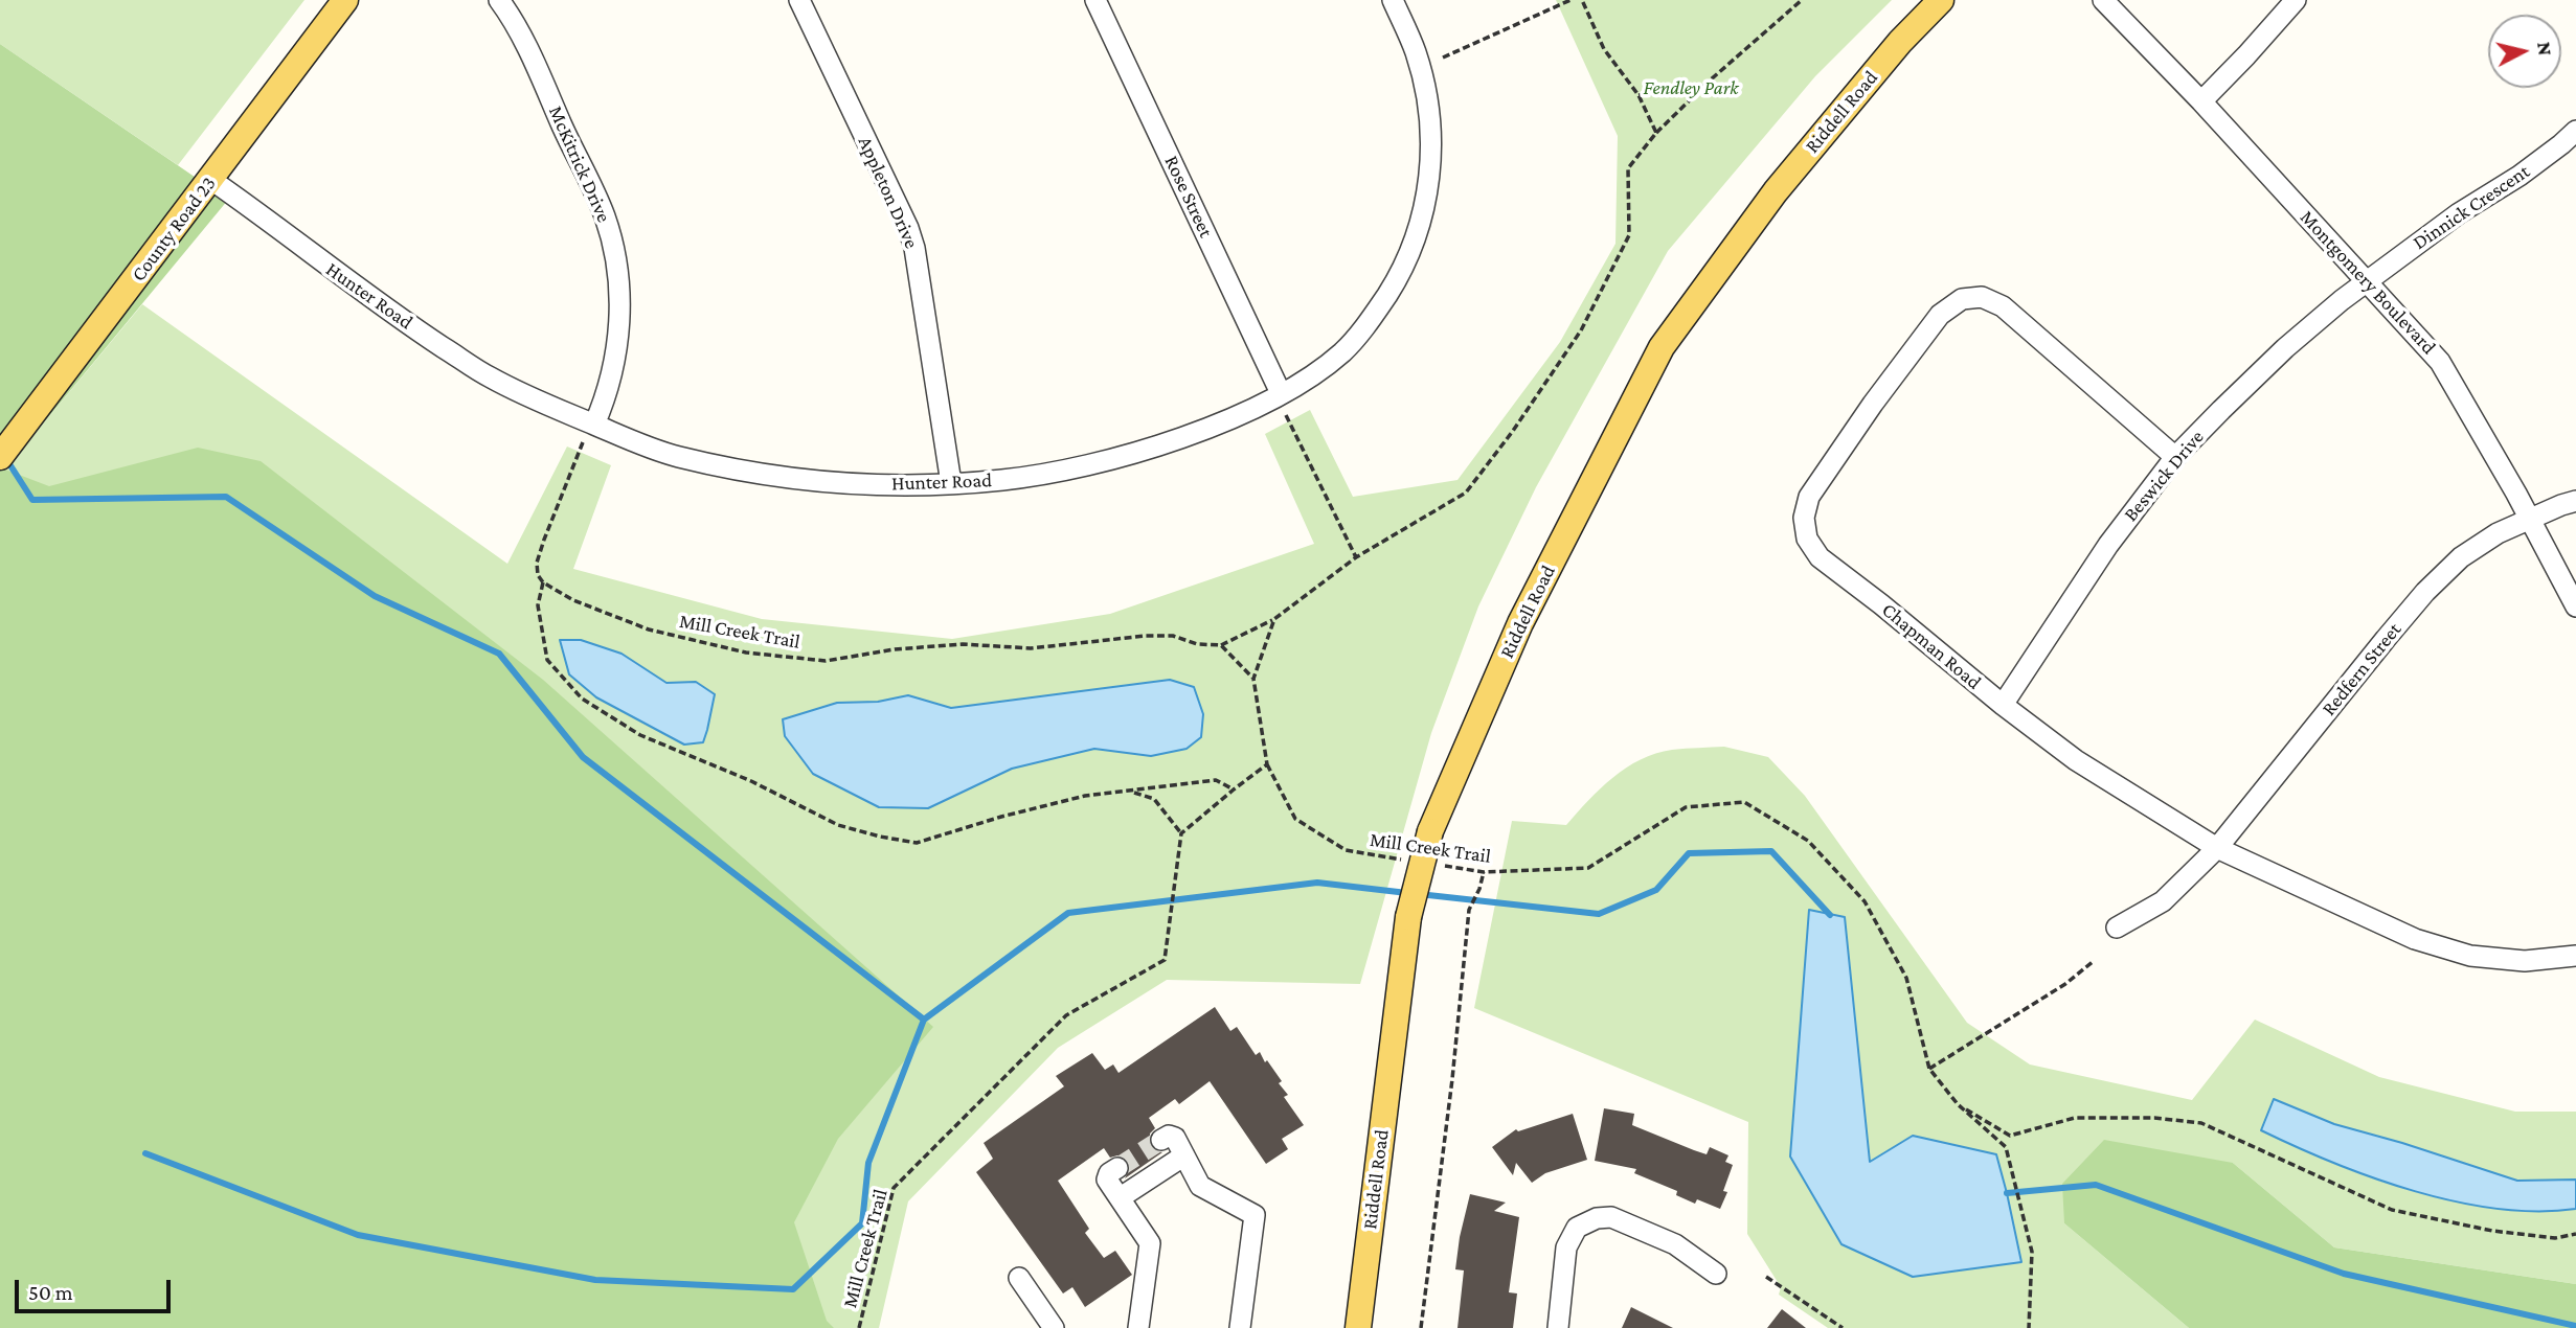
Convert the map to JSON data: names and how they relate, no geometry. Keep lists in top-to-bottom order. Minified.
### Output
{"streets":{"main road":["Riddell Road","County Road 23"],"street":["McKitrick Drive","Appleton Drive","Rose Street","Dinnick Crescent","Montgomery Boulevard","Hunter Road","Beswick Drive","Chapman Road","Redfern Street"],"path":["Mill Creek Trail"]},"crossings":[["McKitrick Drive","Hunter Road"],["Appleton Drive","Hunter Road"],["Rose Street","Hunter Road"],["Dinnick Crescent","Montgomery Boulevard"],["Dinnick Crescent","Beswick Drive"],["County Road 23","Hunter Road"],["Montgomery Boulevard","Beswick Drive"],["Montgomery Boulevard","Redfern Street"],["Beswick Drive","Chapman Road"],["Chapman Road","Redfern Street"]],"parks":["Fendley Park"],"scale_bar":"50 m","north":"right"}
